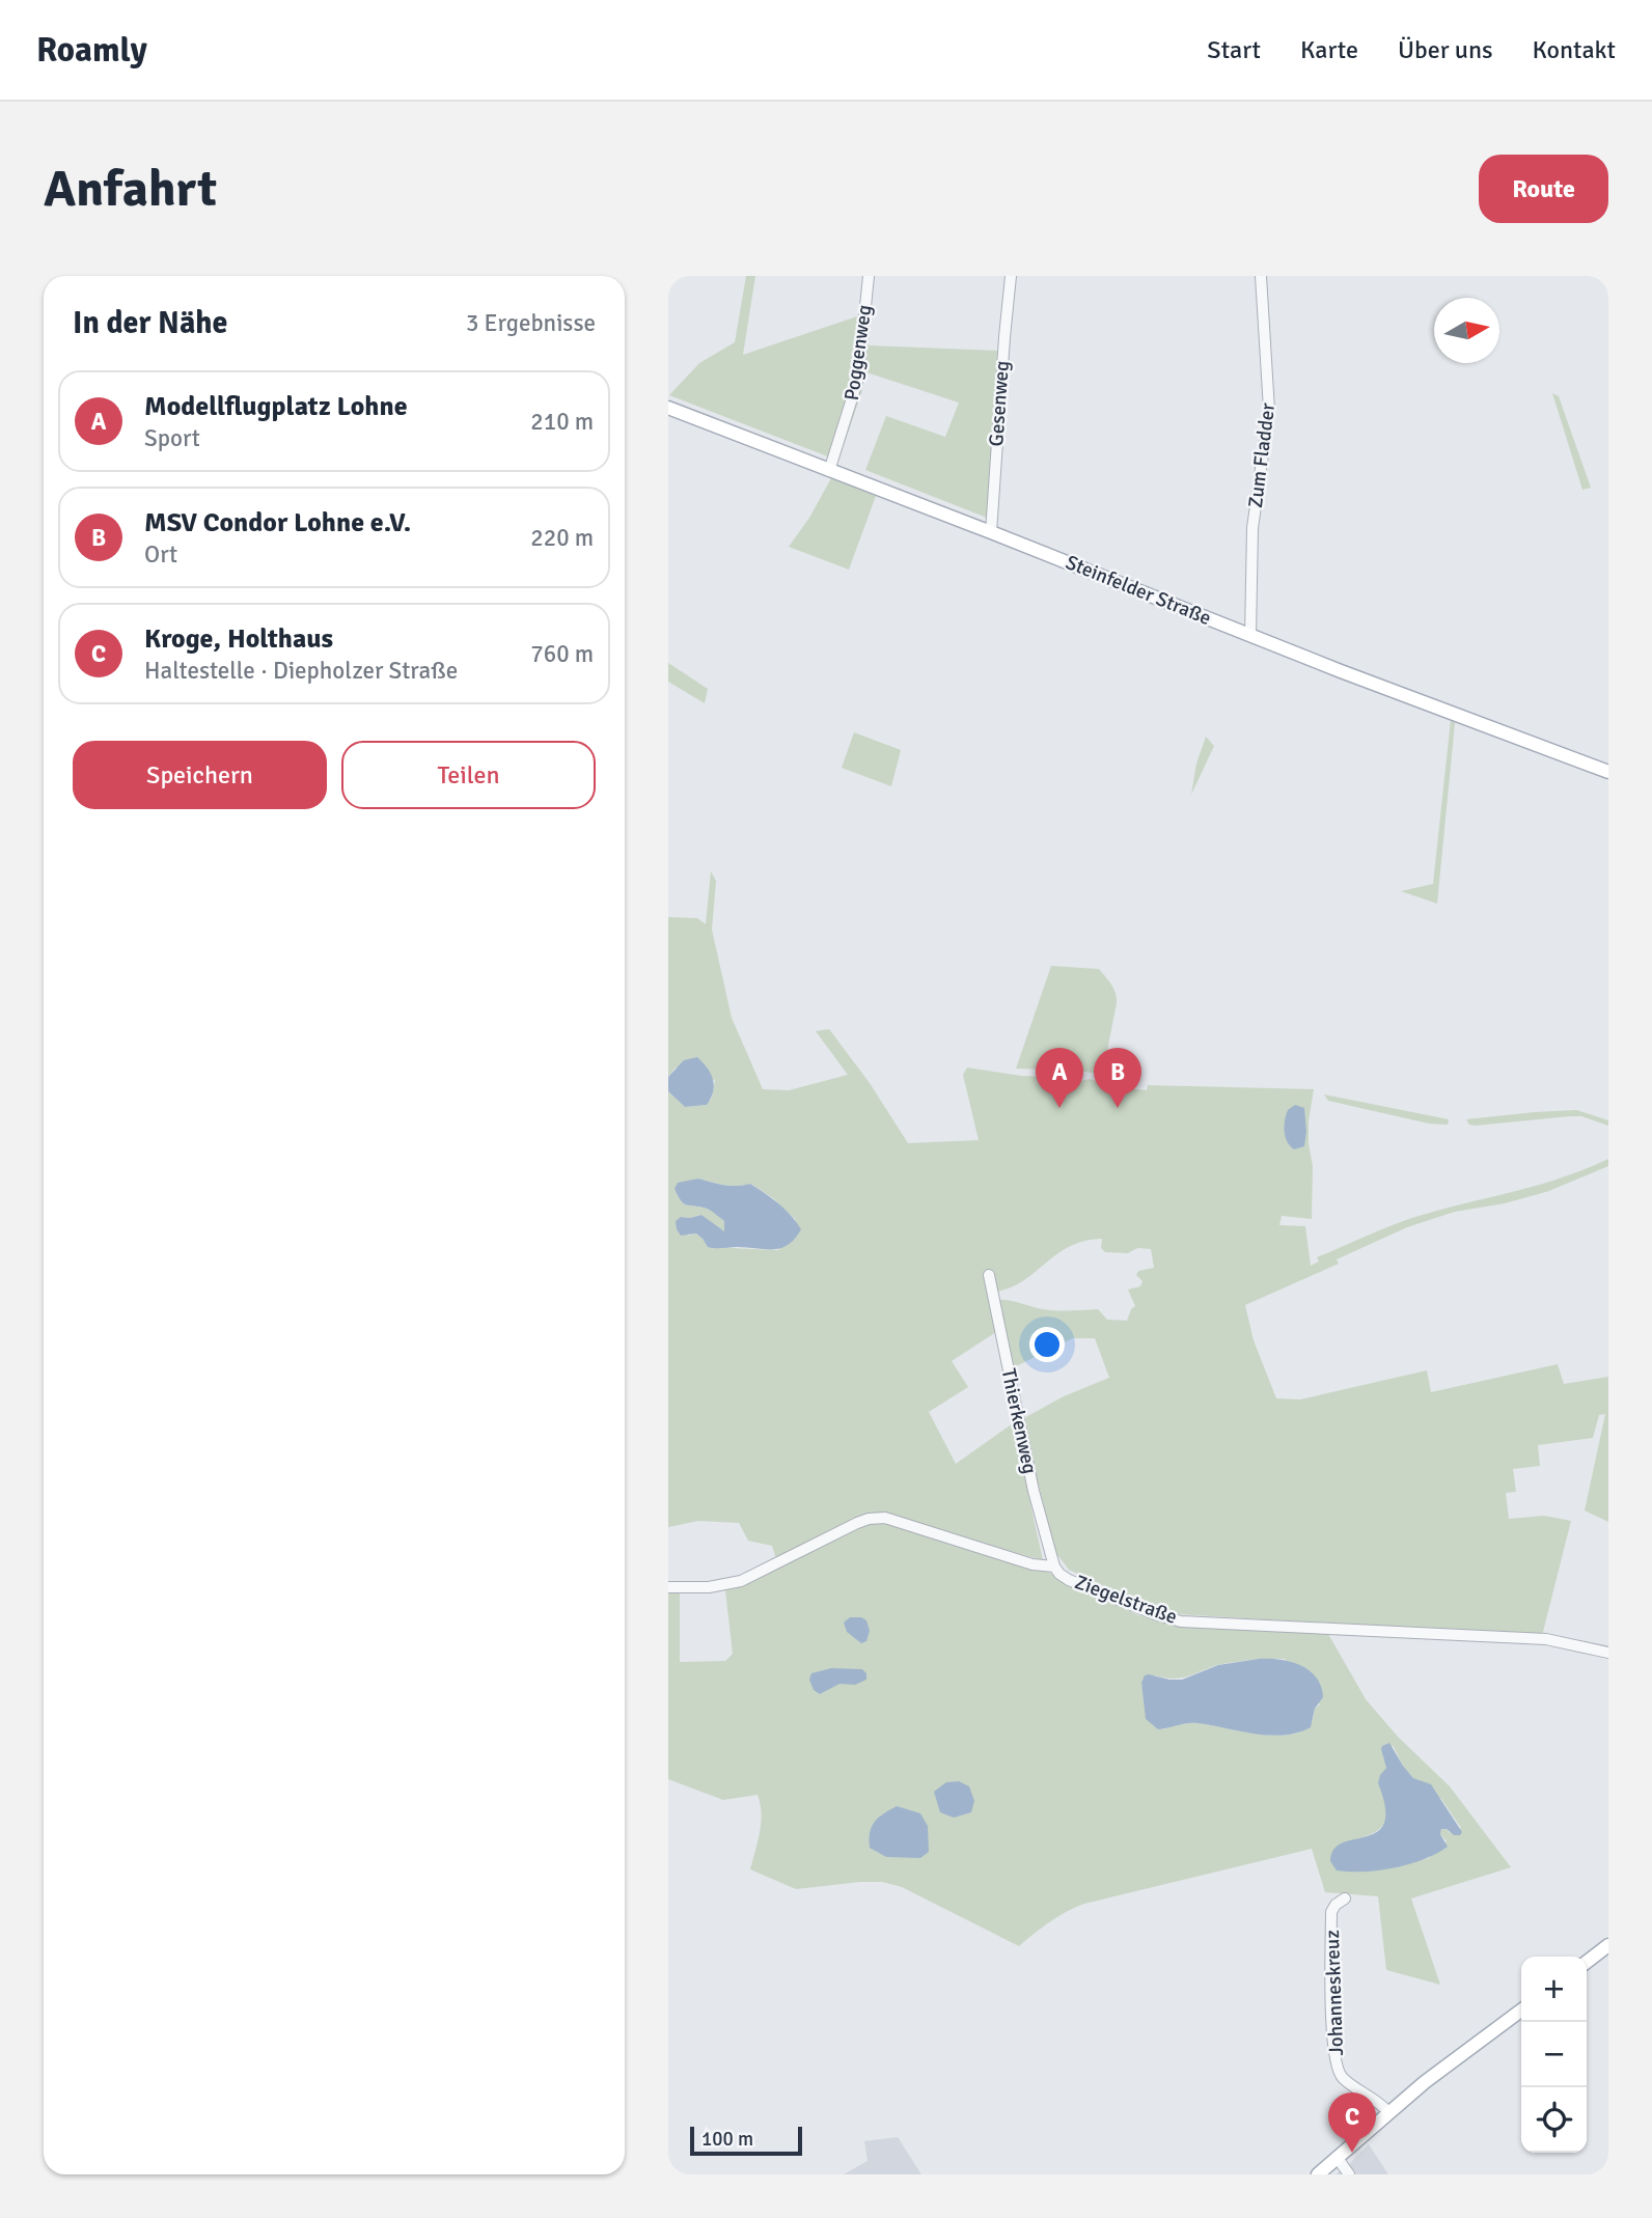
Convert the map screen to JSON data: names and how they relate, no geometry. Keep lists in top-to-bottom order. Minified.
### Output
{"streets":{"main road":["Steinfelder Straße"],"street":["Poggenweg","Gesenweg","Zum Fladder","Thierkenweg","Ziegelstraße","Johanneskreuz"]},"crossings":[["Poggenweg","Steinfelder Straße"],["Gesenweg","Steinfelder Straße"],["Zum Fladder","Steinfelder Straße"],["Thierkenweg","Ziegelstraße"]],"scale_bar":"100 m","north":"right","page":{"header":"Roamly","nav":["Start","Karte","Über uns","Kontakt"],"buttons":["Route",["Speichern","Teilen"]],"title":"Anfahrt","heading":["In der Nähe","3 Ergebnisse"],"list":[{"mark":"A","name":"Modellflugplatz Lohne","note":"Sport","value":"210 m"},{"mark":"B","name":"MSV Condor Lohne e.V.","note":"Ort","value":"220 m"},{"mark":"C","name":"Kroge, Holthaus","note":"Haltestelle · Diepholzer Straße","value":"760 m"}],"pins":["A","B","C"],"map_buttons":["+","−"],"scale":"100 m"}}
